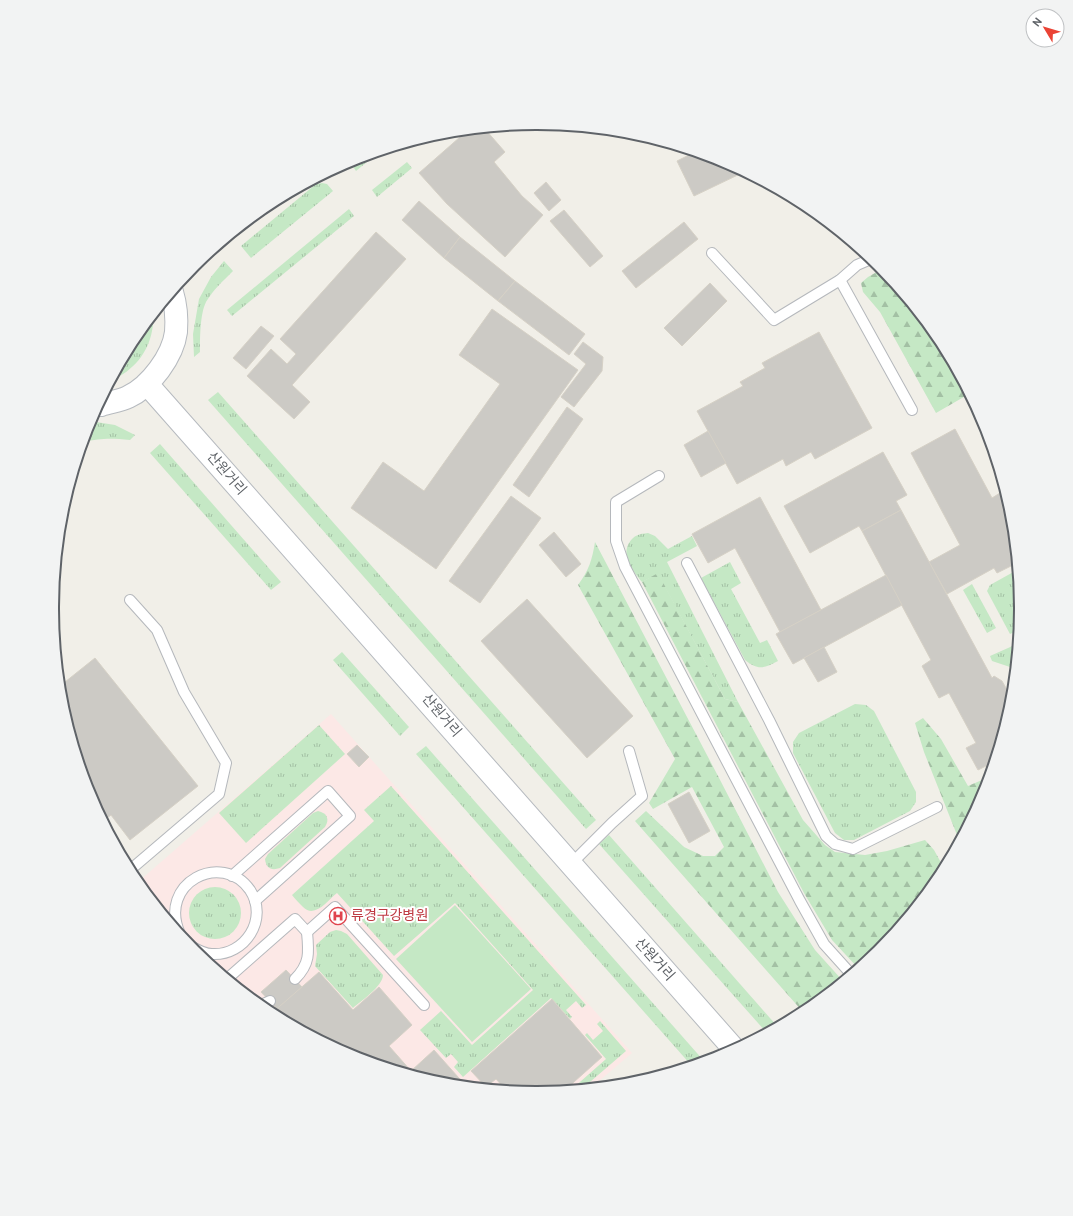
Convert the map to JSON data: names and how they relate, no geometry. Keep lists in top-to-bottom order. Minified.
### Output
{"streets":{"main road":["산원거리"]},"places":{"hospital":["류경구강병원"]},"north":"top left"}
